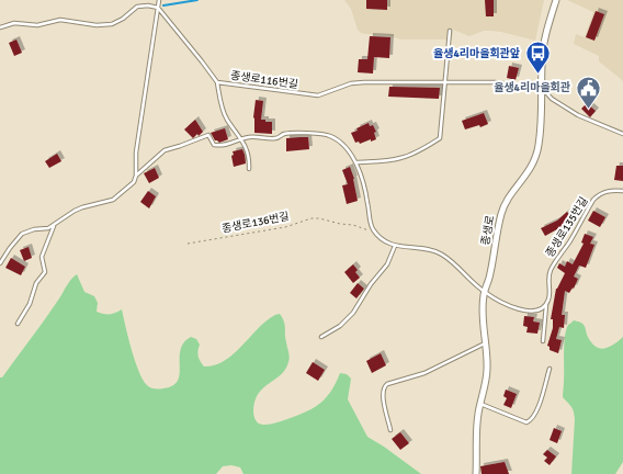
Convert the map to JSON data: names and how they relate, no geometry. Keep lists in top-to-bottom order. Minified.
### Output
{"streets":{"street":["종생로"],"lane":["종생로116번길","종생로135번길"],"path":["종생로136번길"]},"crossings":[["종생로116번길","종생로"]],"places":{"bus stop":["율생4리마을회관앞"],"public building":["율생4리마을회관"]}}
